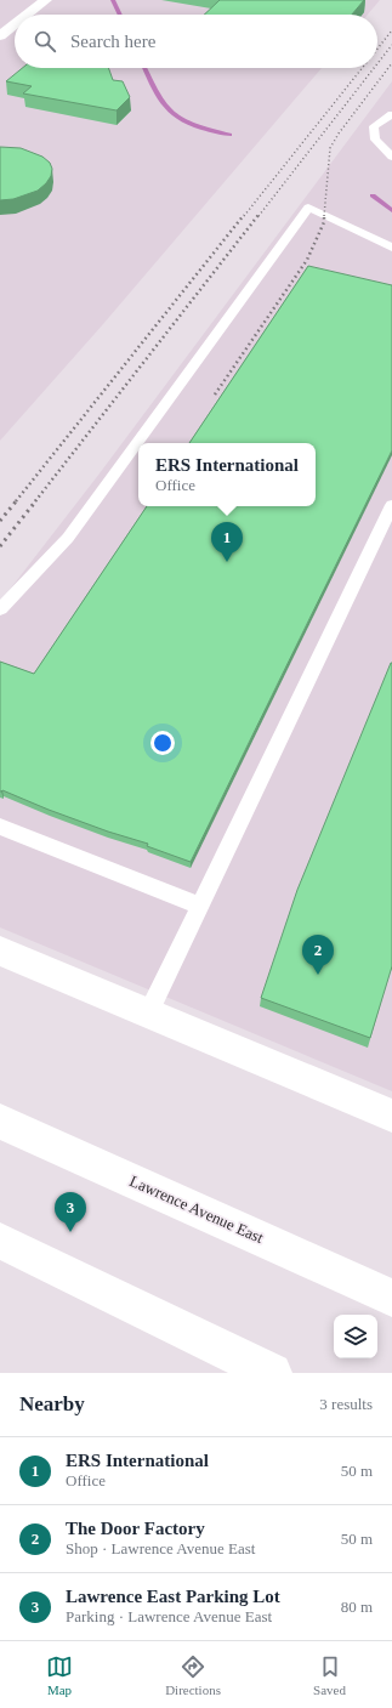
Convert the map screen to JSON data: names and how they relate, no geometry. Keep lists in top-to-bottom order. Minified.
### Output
{"streets":{"main road":["Lawrence Avenue East"]},"page":{"search":"Search here","popup":["ERS International","Office"],"pins":["1","2","3"],"heading":["Nearby","3 results"],"list":[{"mark":"1","name":"ERS International","note":"Office","value":"50 m"},{"mark":"2","name":"The Door Factory","note":"Shop · Lawrence Avenue East","value":"50 m"},{"mark":"3","name":"Lawrence East Parking Lot","note":"Parking · Lawrence Avenue East","value":"80 m"}],"nav":["Map","Directions","Saved"]}}
